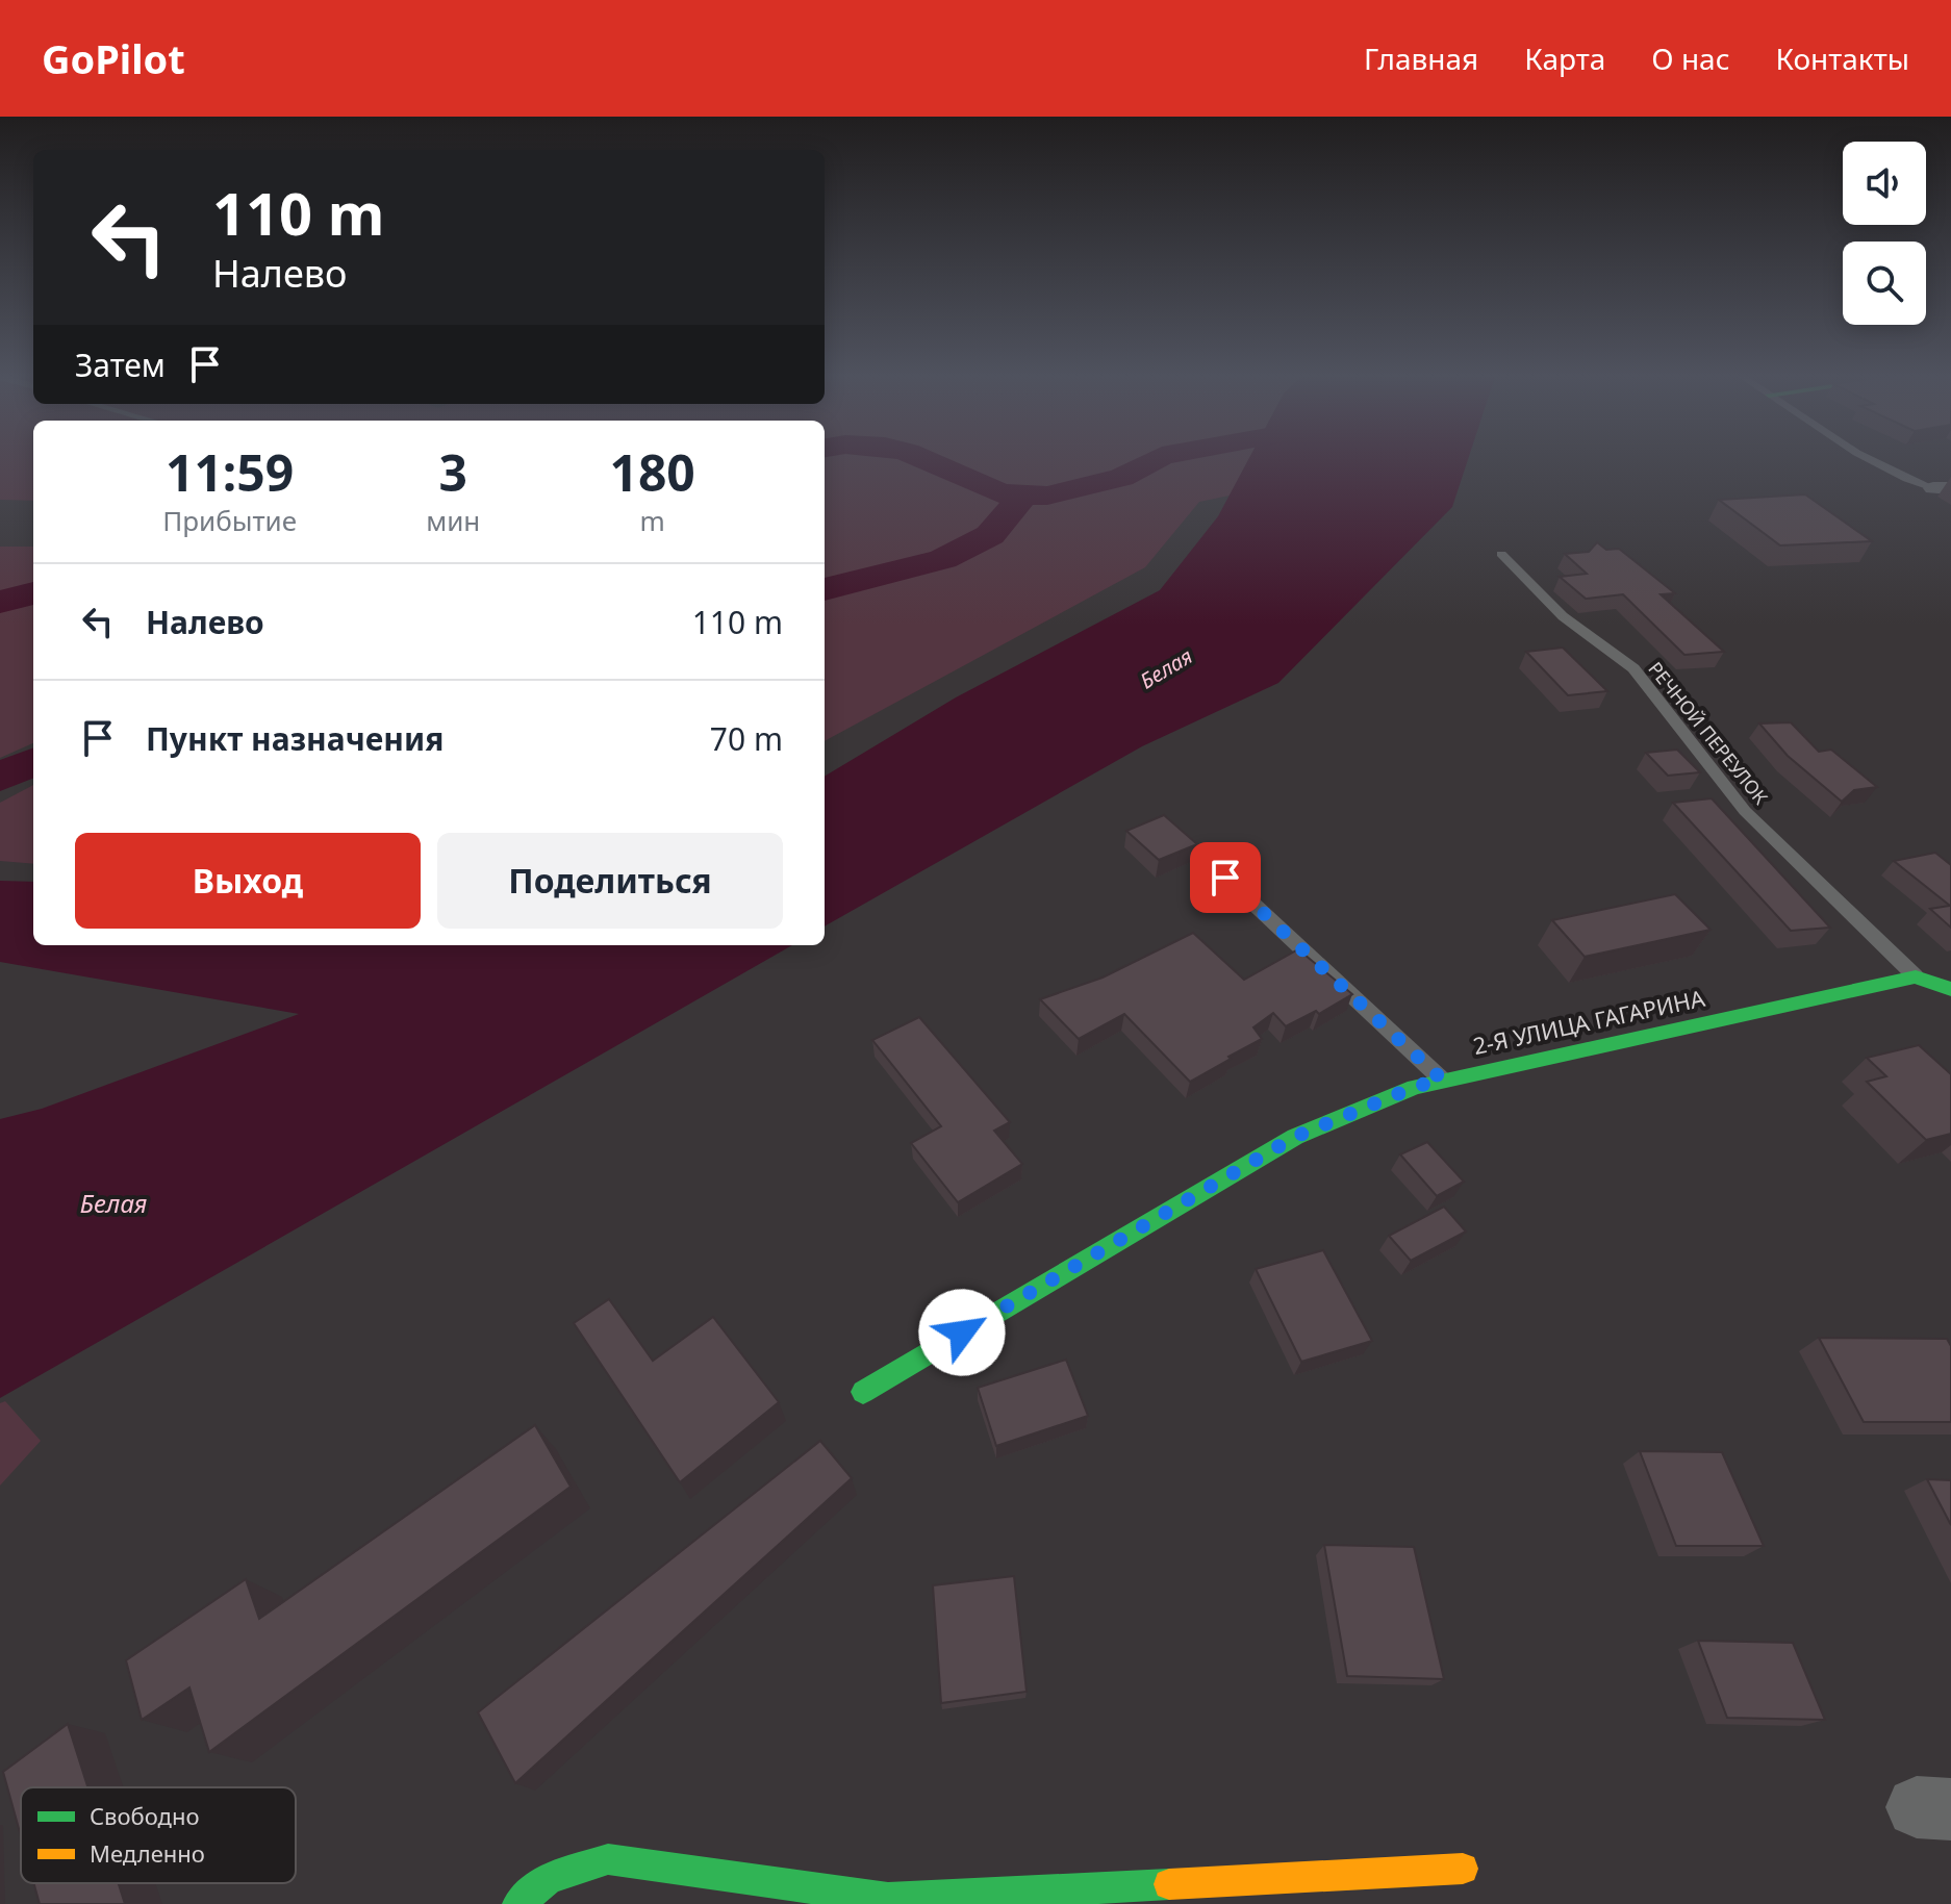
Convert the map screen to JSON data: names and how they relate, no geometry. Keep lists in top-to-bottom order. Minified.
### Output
{"streets":{"street":["2-Я УЛИЦА ГАГАРИНА"],"lane":["РЕЧНОЙ ПЕРЕУЛОК"]},"crossings":[["РЕЧНОЙ ПЕРЕУЛОК","2-Я УЛИЦА ГАГАРИНА"]],"water":["Белая"],"legend":["Свободно","Медленно"],"page":{"header":"GoPilot","nav":["Главная","Карта","О нас","Контакты"],"turn":["110 m","Налево"],"then":"Затем","eta":["11:59","Прибытие","3","мин","180","m"],"list":[{"name":"Налево","value":"110 m"},{"name":"Пункт назначения","value":"70 m"}],"buttons":["Выход","Поделиться"]}}
